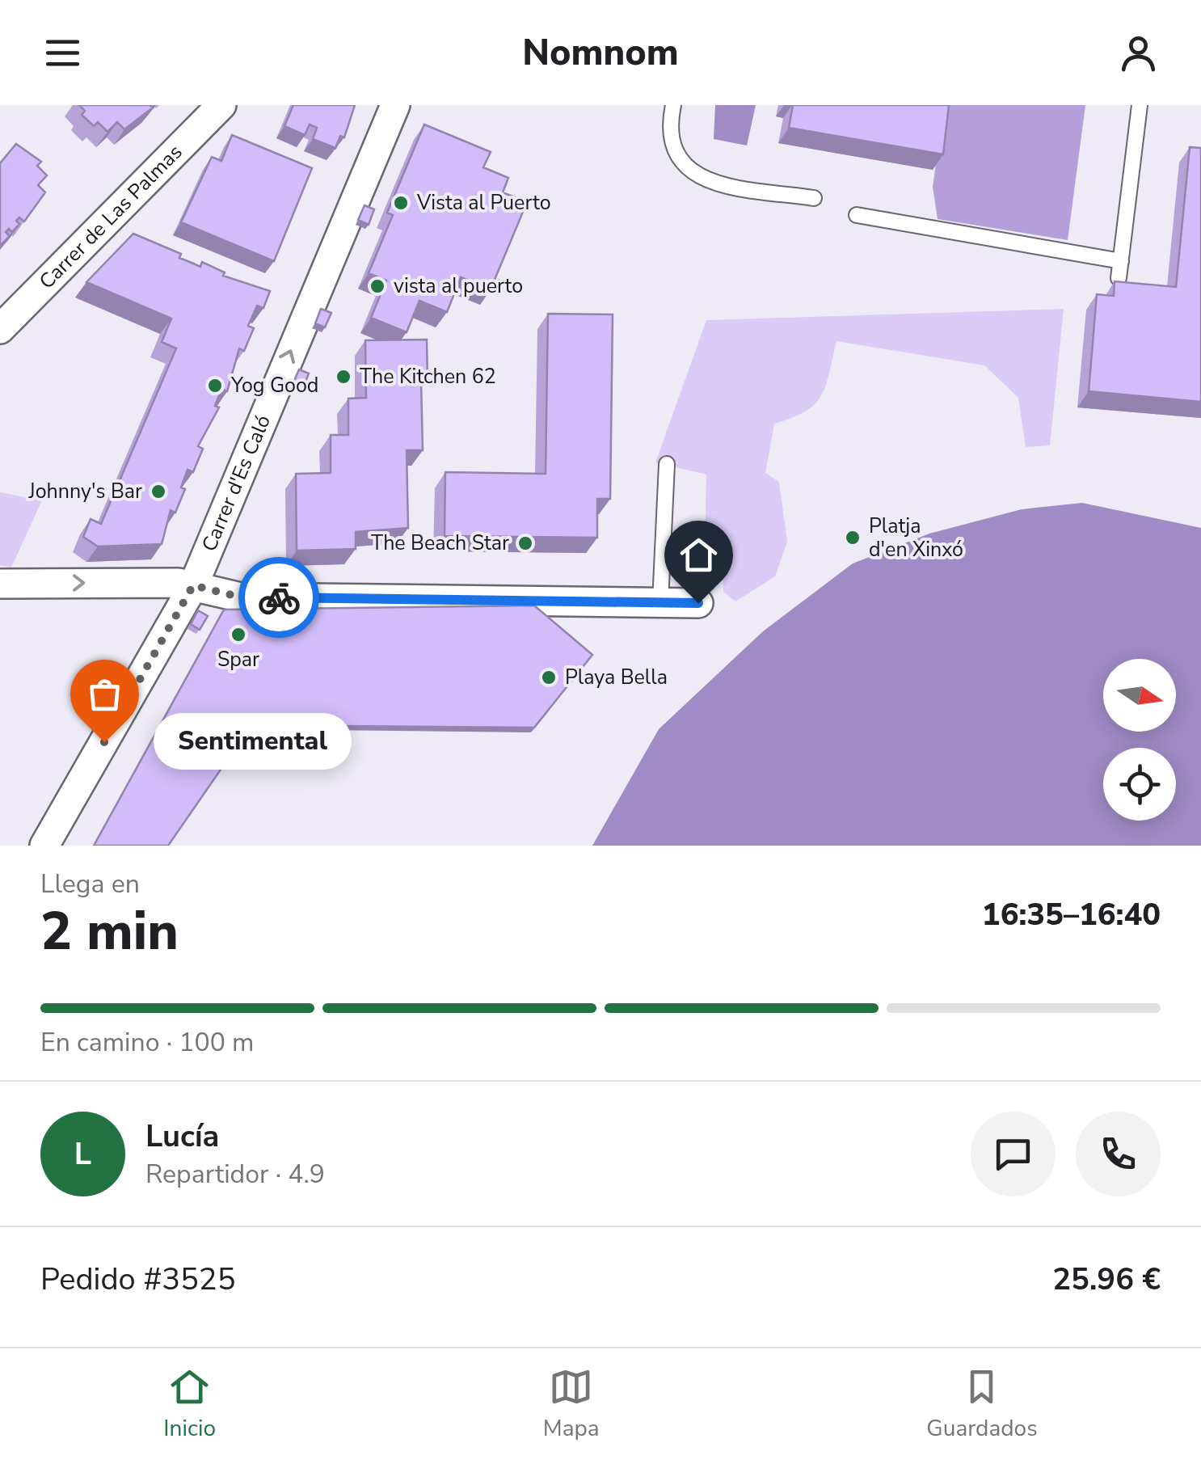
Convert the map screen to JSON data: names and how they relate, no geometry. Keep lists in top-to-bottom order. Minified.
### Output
{"streets":{"street":["Carrer de Las Palmas","Carrer d'Es Caló"]},"one_way":["Carrer d'Es Caló"],"places":["Vista al Puerto","vista al puerto","The Kitchen 62","Yog Good","Johnny's Bar","Platja d'en Xinxó","The Beach Star","Spar","Playa Bella","Sentimental"],"north":"right","page":{"header":"Nomnom","bubble":"Sentimental","heading":["2 min","Llega en","16:35–16:40"],"panel":["Lucía","Repartidor · 4.9","Pedido #3525","25.96 €"],"bar":"En camino · 100 m","round":"L","tabs":["Inicio","Mapa","Guardados"]}}
